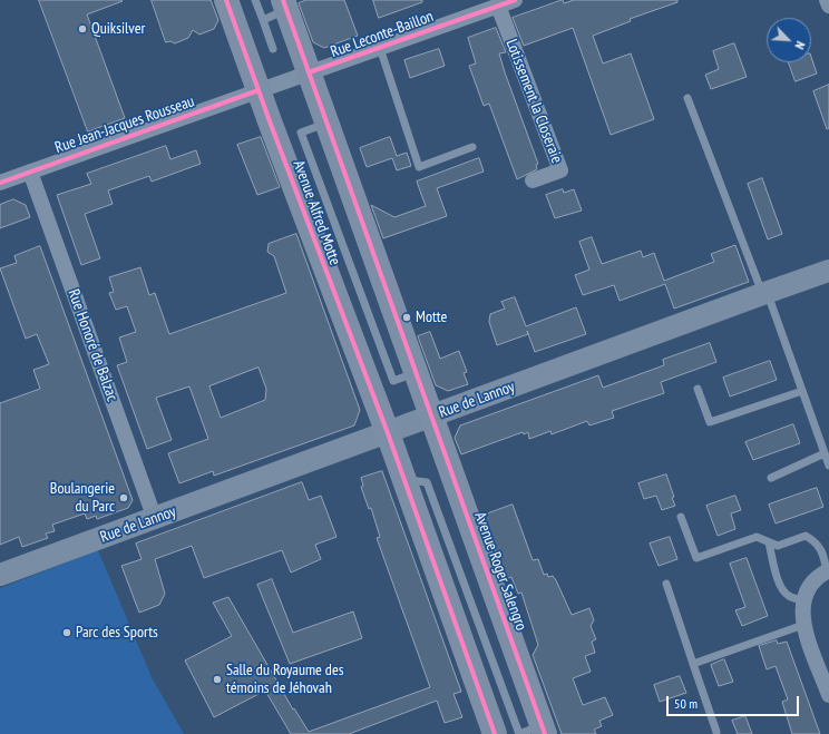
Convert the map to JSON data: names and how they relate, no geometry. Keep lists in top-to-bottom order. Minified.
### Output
{"streets":{"main road":["Avenue Alfred Motte","Rue de Lannoy","Avenue Roger Salengro"],"street":["Rue Leconte-Baillon","Lotissement la Closeraie","Rue Jean-Jacques Rousseau","Rue Honoré de Balzac"]},"crossings":[["Rue Leconte-Baillon","Lotissement la Closeraie"],["Rue Leconte-Baillon","Rue Jean-Jacques Rousseau"],["Rue Leconte-Baillon","Avenue Alfred Motte"],["Rue Jean-Jacques Rousseau","Avenue Alfred Motte"],["Rue Jean-Jacques Rousseau","Rue Honoré de Balzac"],["Avenue Alfred Motte","Rue de Lannoy"],["Rue Honoré de Balzac","Rue de Lannoy"],["Rue de Lannoy","Avenue Roger Salengro"]],"places":["Quiksilver","Motte","Boulangerie du Parc","Parc des Sports","Salle du Royaume des témoins de Jéhovah"],"scale_bar":"50 m","north":"bottom right"}
